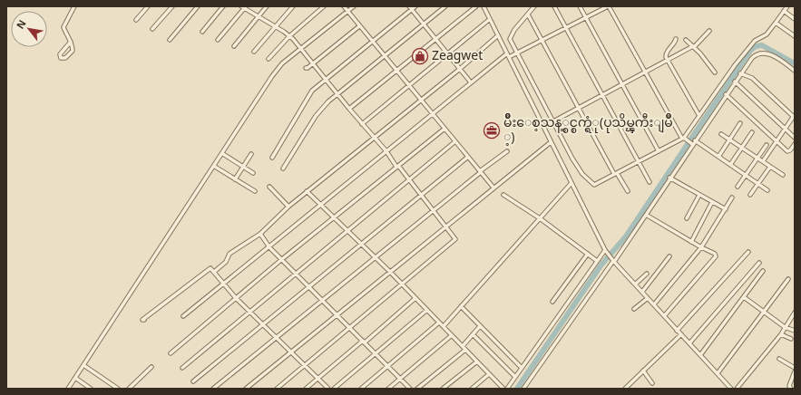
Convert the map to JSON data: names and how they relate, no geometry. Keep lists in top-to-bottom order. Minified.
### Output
{"places":{"shop":["Zeagwet"],"office":["မ်ိဳးေစ့သန့္စင္စက္ရံု(ပုသိမ္ၾကီးျမိဳ ့)"]},"north":"top left"}
